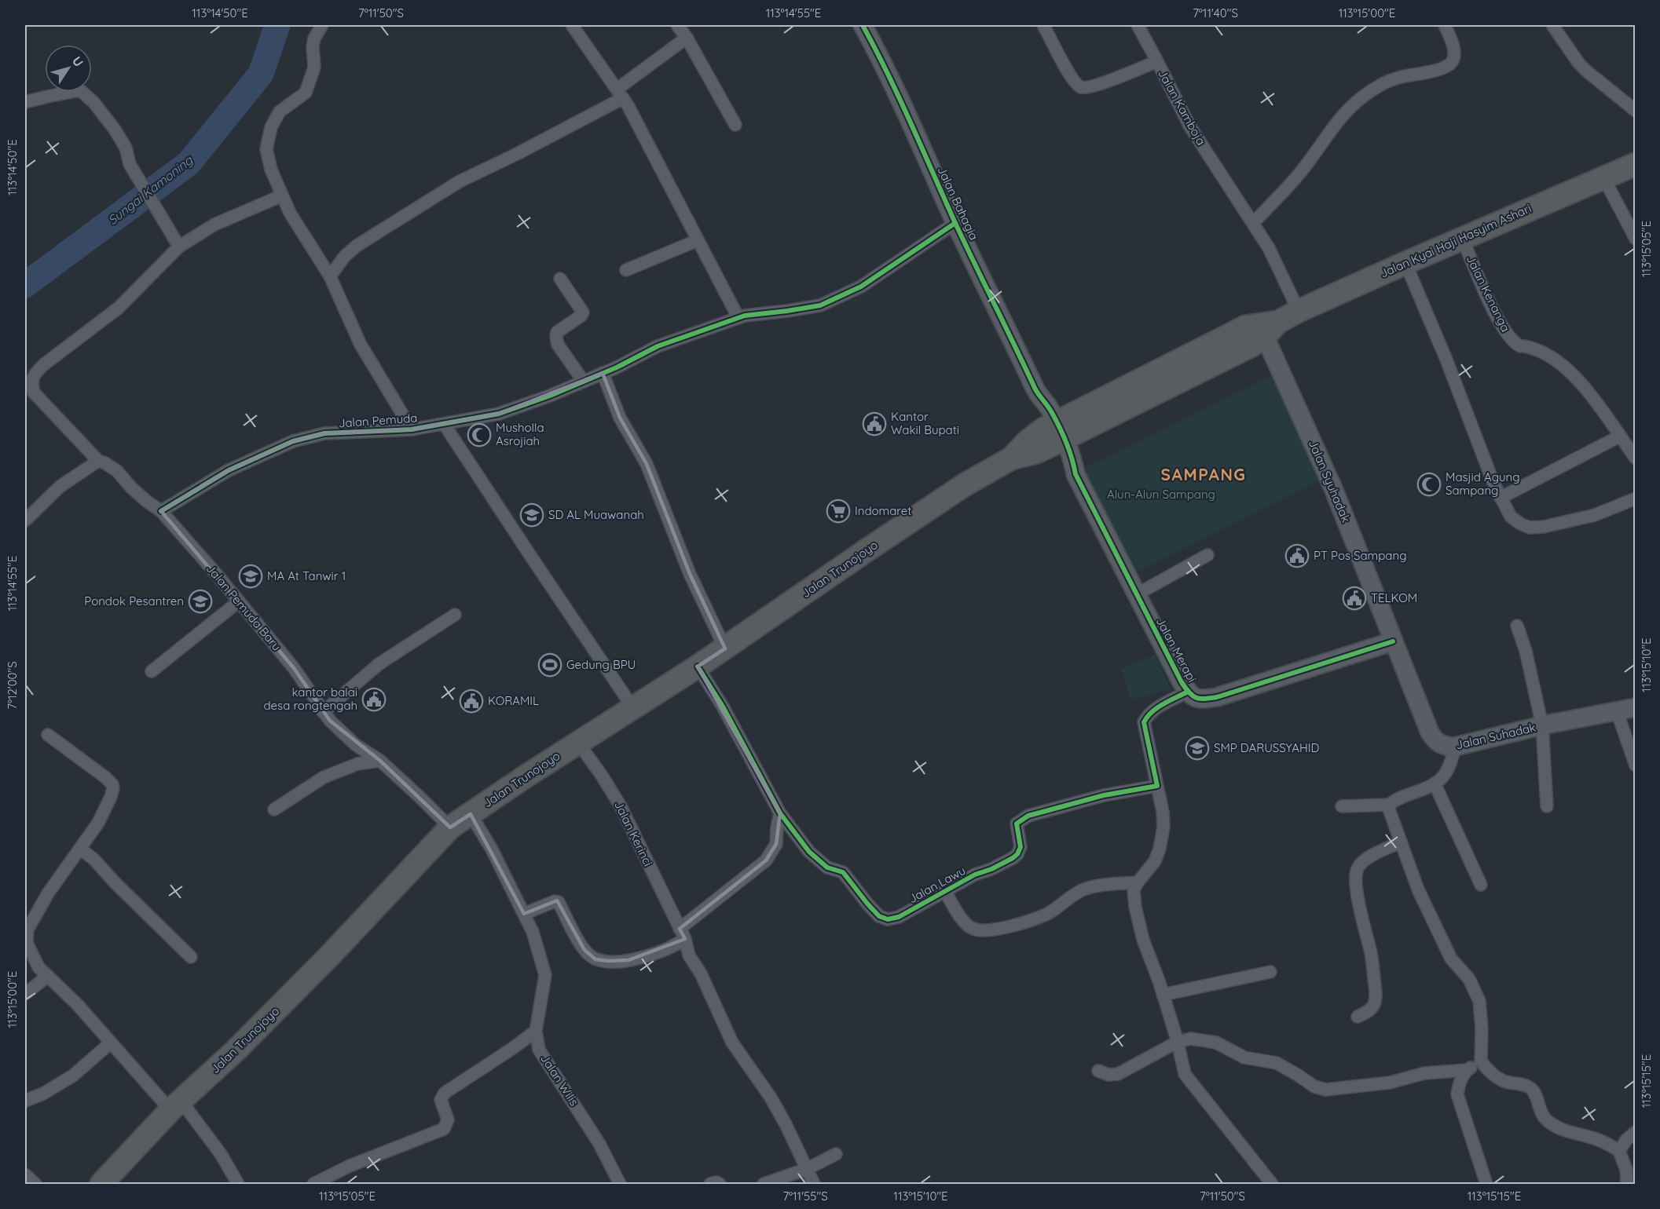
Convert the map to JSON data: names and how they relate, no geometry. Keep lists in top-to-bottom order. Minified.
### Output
{"streets":{"highway":["Jalan Kyai Haji Hasyim Ashari","Jalan Trunojoyo"],"street":["Jalan Kamboja","Jalan Bahagia","Jalan Kenanga","Jalan Pemuda","Jalan Syuhadak","Jalan Pemuda Baru","Jalan Merapi","Jalan Suhadak","Jalan Kerinci","Jalan Lawu","Jalan Wilis"]},"crossings":[["Jalan Kamboja","Jalan Kyai Haji Hasyim Ashari"],["Jalan Bahagia","Jalan Kyai Haji Hasyim Ashari"],["Jalan Bahagia","Jalan Pemuda"],["Jalan Bahagia","Jalan Trunojoyo"],["Jalan Bahagia","Jalan Merapi"],["Jalan Kyai Haji Hasyim Ashari","Jalan Kenanga"],["Jalan Kyai Haji Hasyim Ashari","Jalan Syuhadak"],["Jalan Kyai Haji Hasyim Ashari","Jalan Trunojoyo"],["Jalan Kyai Haji Hasyim Ashari","Jalan Merapi"],["Jalan Pemuda","Jalan Pemuda Baru"],["Jalan Syuhadak","Jalan Merapi"],["Jalan Syuhadak","Jalan Suhadak"],["Jalan Trunojoyo","Jalan Pemuda Baru"],["Jalan Trunojoyo","Jalan Merapi"],["Jalan Trunojoyo","Jalan Kerinci"],["Jalan Trunojoyo","Jalan Lawu"],["Jalan Trunojoyo","Jalan Wilis"],["Jalan Merapi","Jalan Suhadak"]],"districts":["SAMPANG"],"water":["Sungai Kamoning"],"parks":["Alun-Alun Sampang"],"places":{"public building":["Kantor Wakil Bupati","PT Pos Sampang","TELKOM","kantor balai desa rongtengah","KORAMIL"],"mosque":["Musholla Asrojiah","Masjid Agung Sampang"],"supermarket":["Indomaret"],"school or university":["SD AL Muawanah","MA At Tanwir 1","Pondok Pesantren","SMP DARUSSYAHID"],"sports":["Gedung BPU"]},"north":"top right","coordinates":["113°14'50\"E","7°11'50\"S","113°14'55\"E","7°11'40\"S","113°15'00\"E","113°15'05\"E","113°15'10\"E","7°12'00\"S","113°15'15\"E","7°11'55\"S"]}
